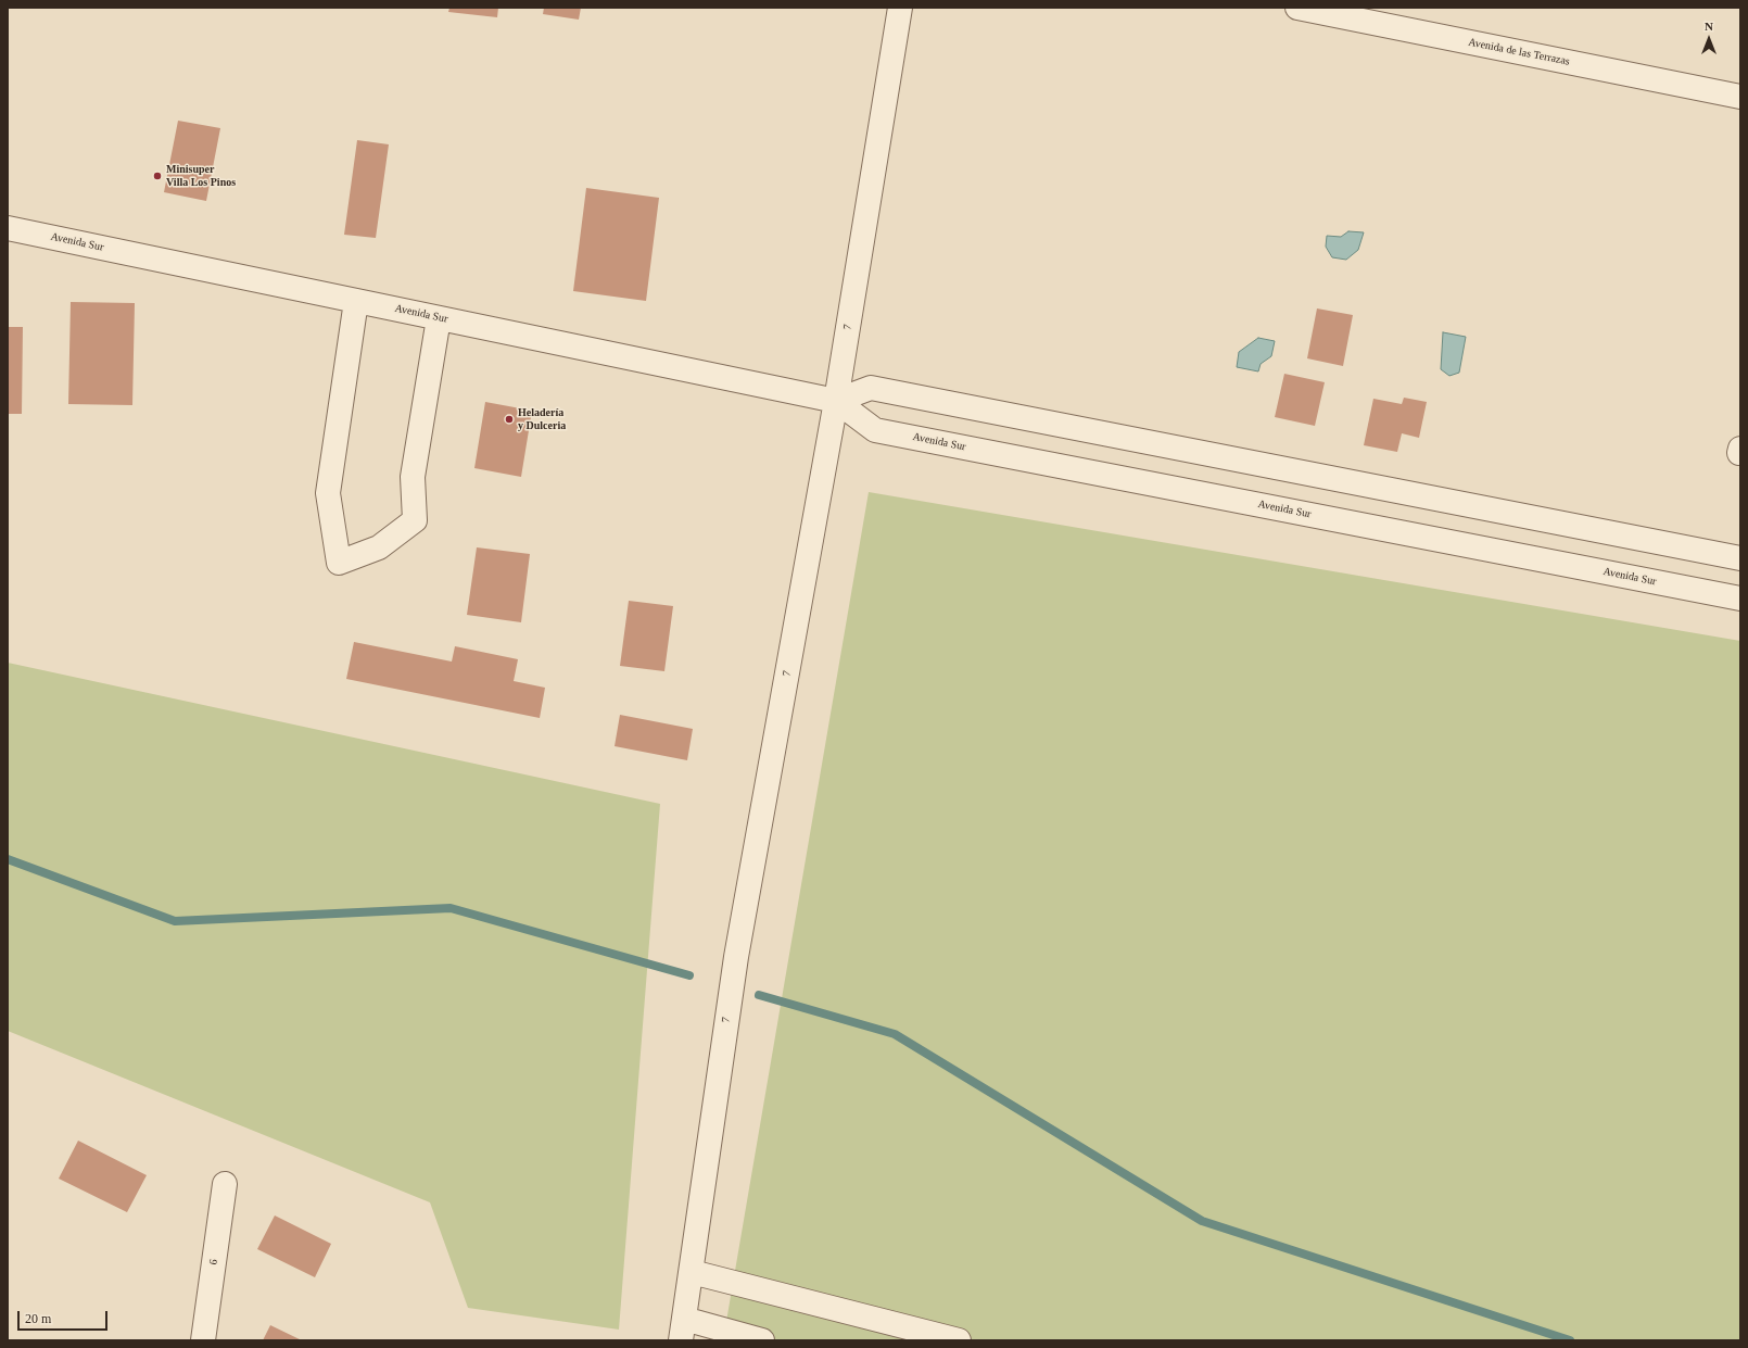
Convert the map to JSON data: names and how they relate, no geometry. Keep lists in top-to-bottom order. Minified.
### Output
{"streets":{"street":["Avenida de las Terrazas","Avenida Sur","7","6"]},"crossings":[["Avenida Sur","7"]],"places":["Minisuper Villa Los Pinos","Heladería y Dulceria"],"scale_bar":"20 m","north":"top"}
